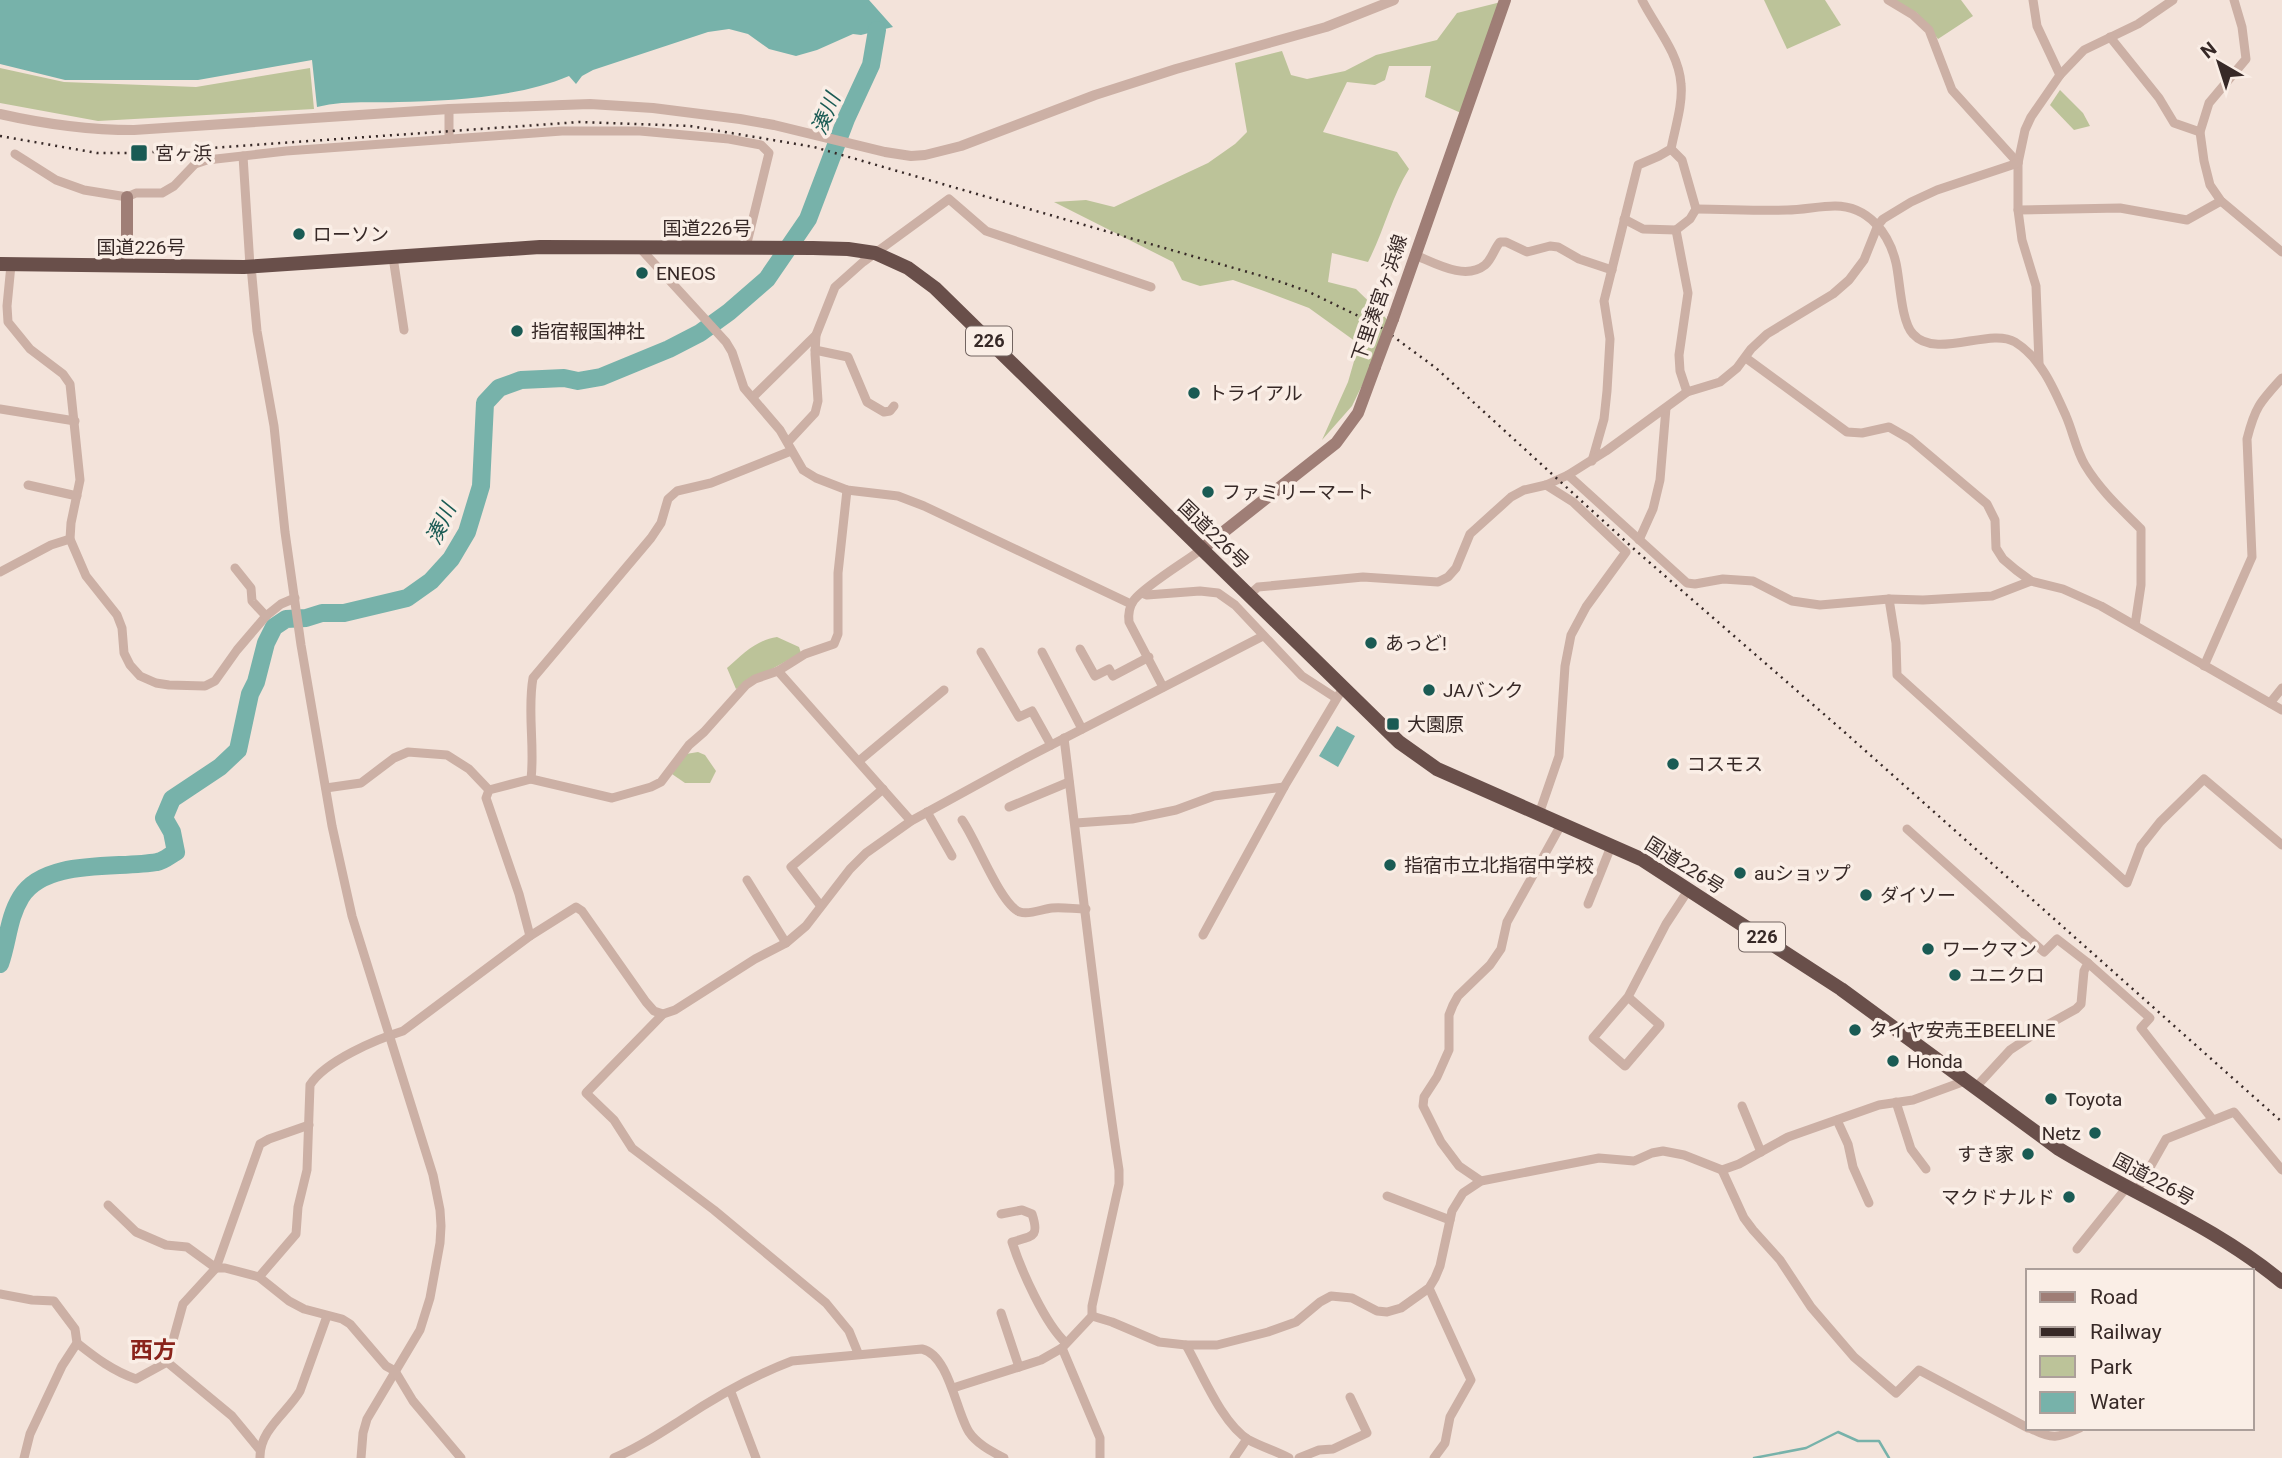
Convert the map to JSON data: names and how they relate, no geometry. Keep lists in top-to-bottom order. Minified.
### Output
{"streets":{"highway":["国道226号","226"],"main road":["下里湊宮ヶ浜線"]},"crossings":[["国道226号","下里湊宮ヶ浜線"]],"districts":["西方"],"water":["湊川"],"places":{"transit":["宮ヶ浜","大園原"],"other":["ローソン","ENEOS","指宿報国神社","トライアル","ファミリーマート","あっど!","JAバンク","コスモス","指宿市立北指宿中学校","auショップ","ダイソー","ワークマン","ユニクロ","タイヤ安売王BEELINE","Honda","Toyota","Netz","すき家","マクドナルド"]},"legend":["Road","Railway","Park","Water"],"north":"top left"}
